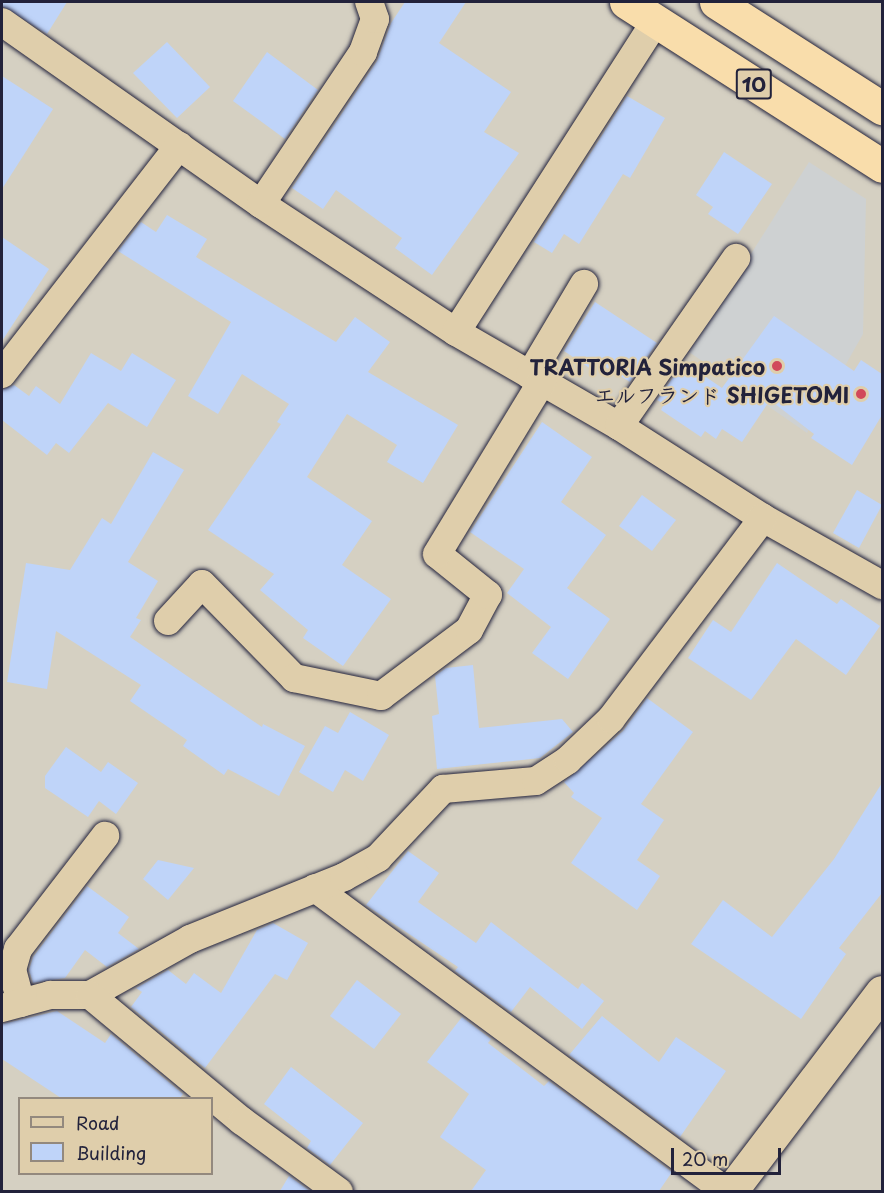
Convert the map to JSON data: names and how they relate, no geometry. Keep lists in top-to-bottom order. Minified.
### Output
{"streets":{"highway":["10"]},"places":["TRATTORIA Simpatico","エルフランド SHIGETOMI"],"legend":["Road","Building"],"scale_bar":"20 m"}
